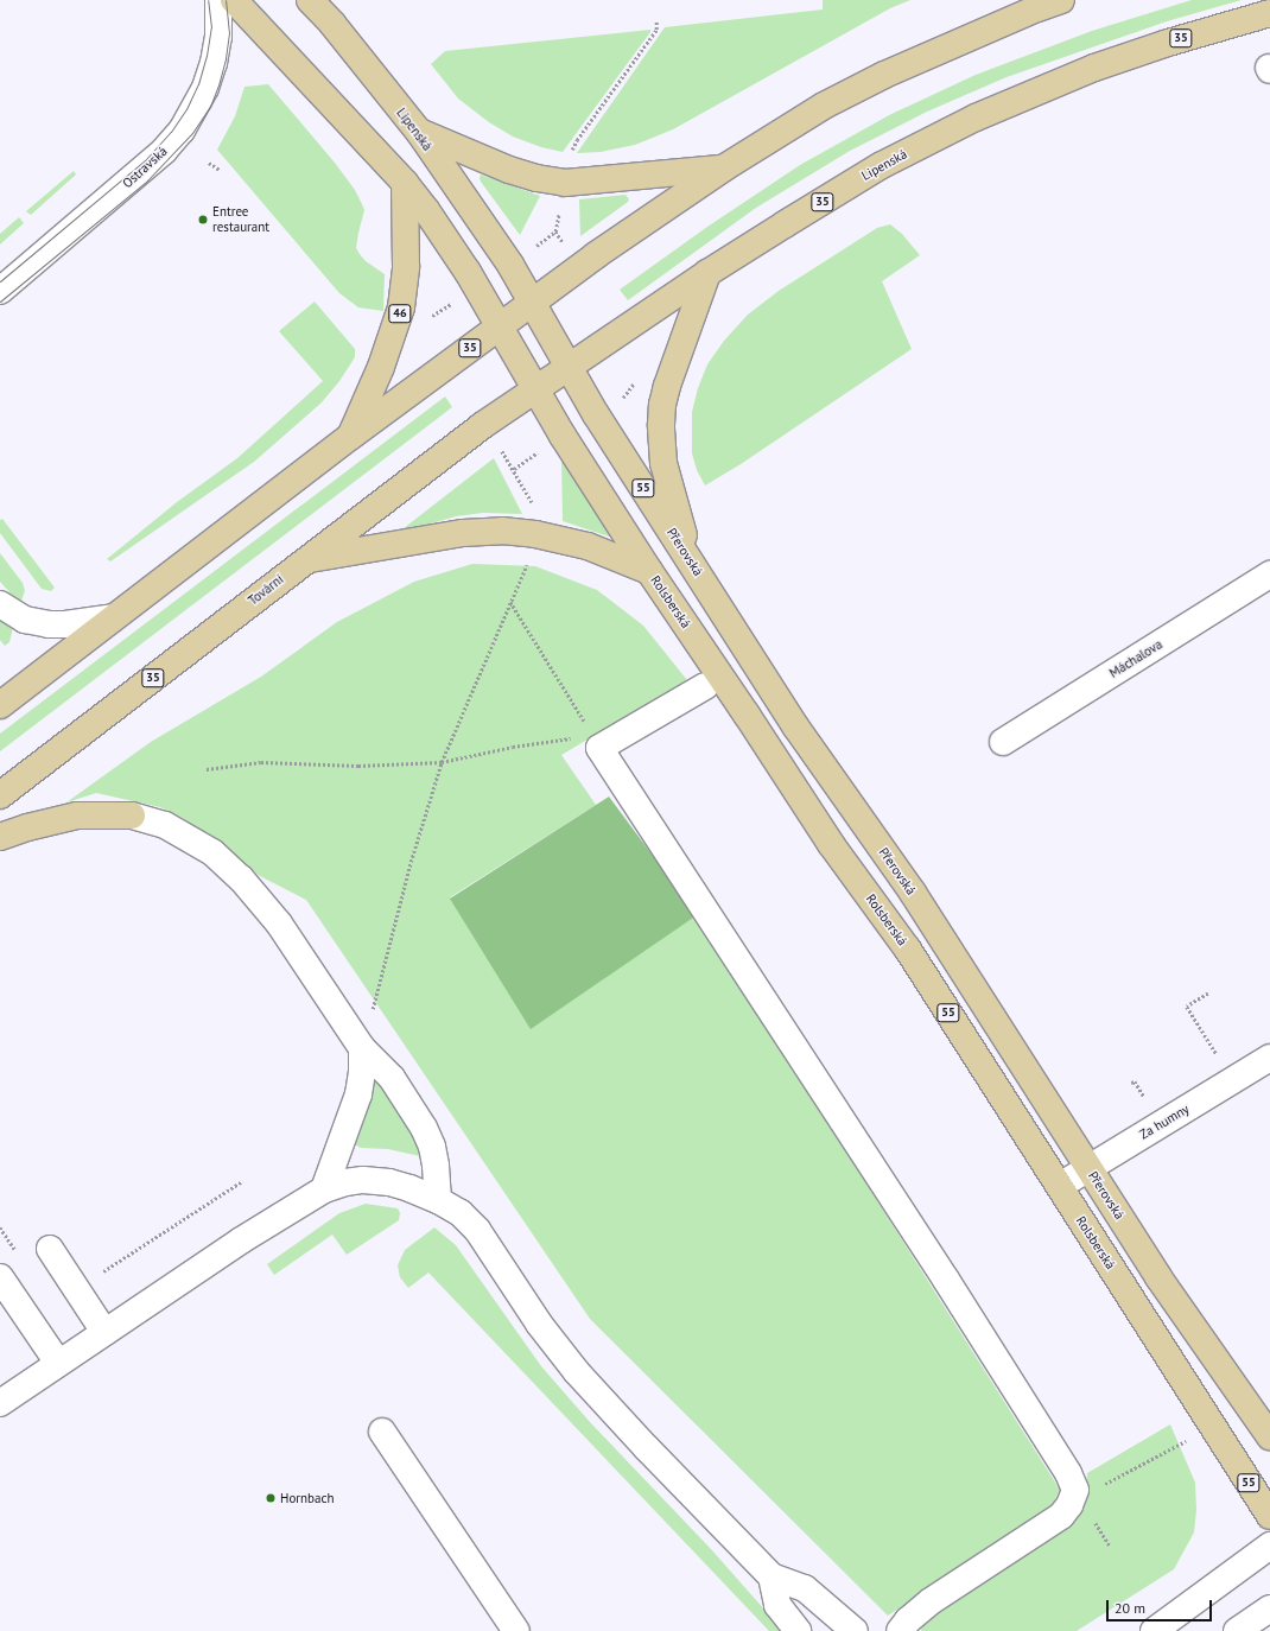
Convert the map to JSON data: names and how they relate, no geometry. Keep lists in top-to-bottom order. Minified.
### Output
{"streets":{"main road":["35","Lipenská","46","55","Přerovská","Tovární","Rolsberská"],"street":["Ostravská","Máchalova","Za humny"]},"crossings":[["35","Lipenská"],["35","46"],["35","Přerovská"],["35","Rolsberská"],["Lipenská","Přerovská"],["Lipenská","Tovární"],["Lipenská","Rolsberská"],["46","Rolsberská"],["Přerovská","Za humny"],["Tovární","Rolsberská"],["Rolsberská","Za humny"]],"places":["Entree restaurant","Hornbach"],"scale_bar":"20 m"}
